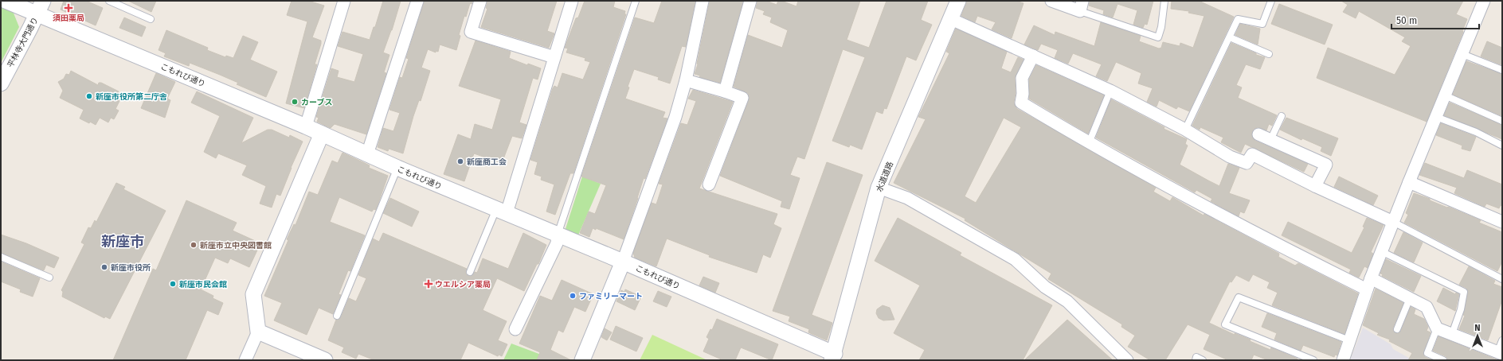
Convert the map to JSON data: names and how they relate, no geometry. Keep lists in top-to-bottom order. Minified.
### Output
{"streets":{"street":["平林寺大門通り","こもれび通り","水道道路"]},"crossings":[["平林寺大門通り","こもれび通り"],["こもれび通り","水道道路"]],"districts":["新座市"],"places":{"health":["須田薬局","ウエルシア薬局"],"other":["新座市役所第二庁舎","カーブス","新座商工会","新座市立中央図書館","新座市役所","新座市民会館","ファミリーマート"]},"scale_bar":"50 m","north":"top"}
